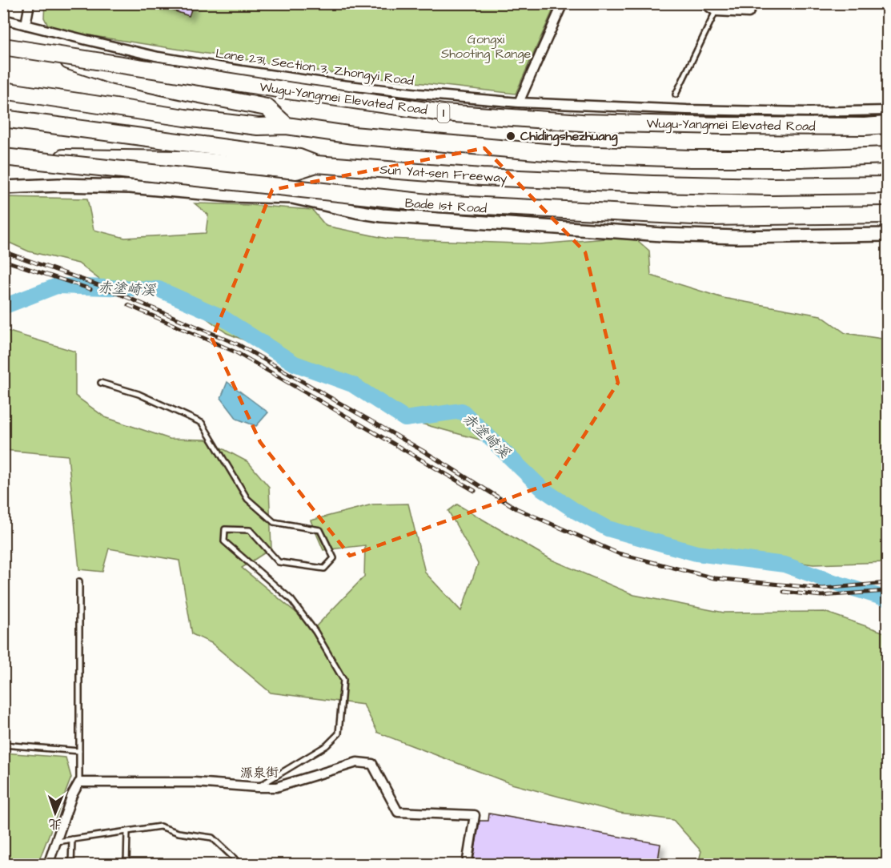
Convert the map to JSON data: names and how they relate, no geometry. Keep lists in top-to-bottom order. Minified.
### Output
{"streets":{"highway":["Wugu-Yangmei Elevated Road","1","Sun Yat-sen Freeway"],"street":["Lane 231, Section 3, Zhongyi Road","Bade 1st Road","源泉街"]},"water":["赤塗崎溪"],"parks":["Gongxi Shooting Range"],"places":["Chidingshezhuang"],"north":"bottom"}
